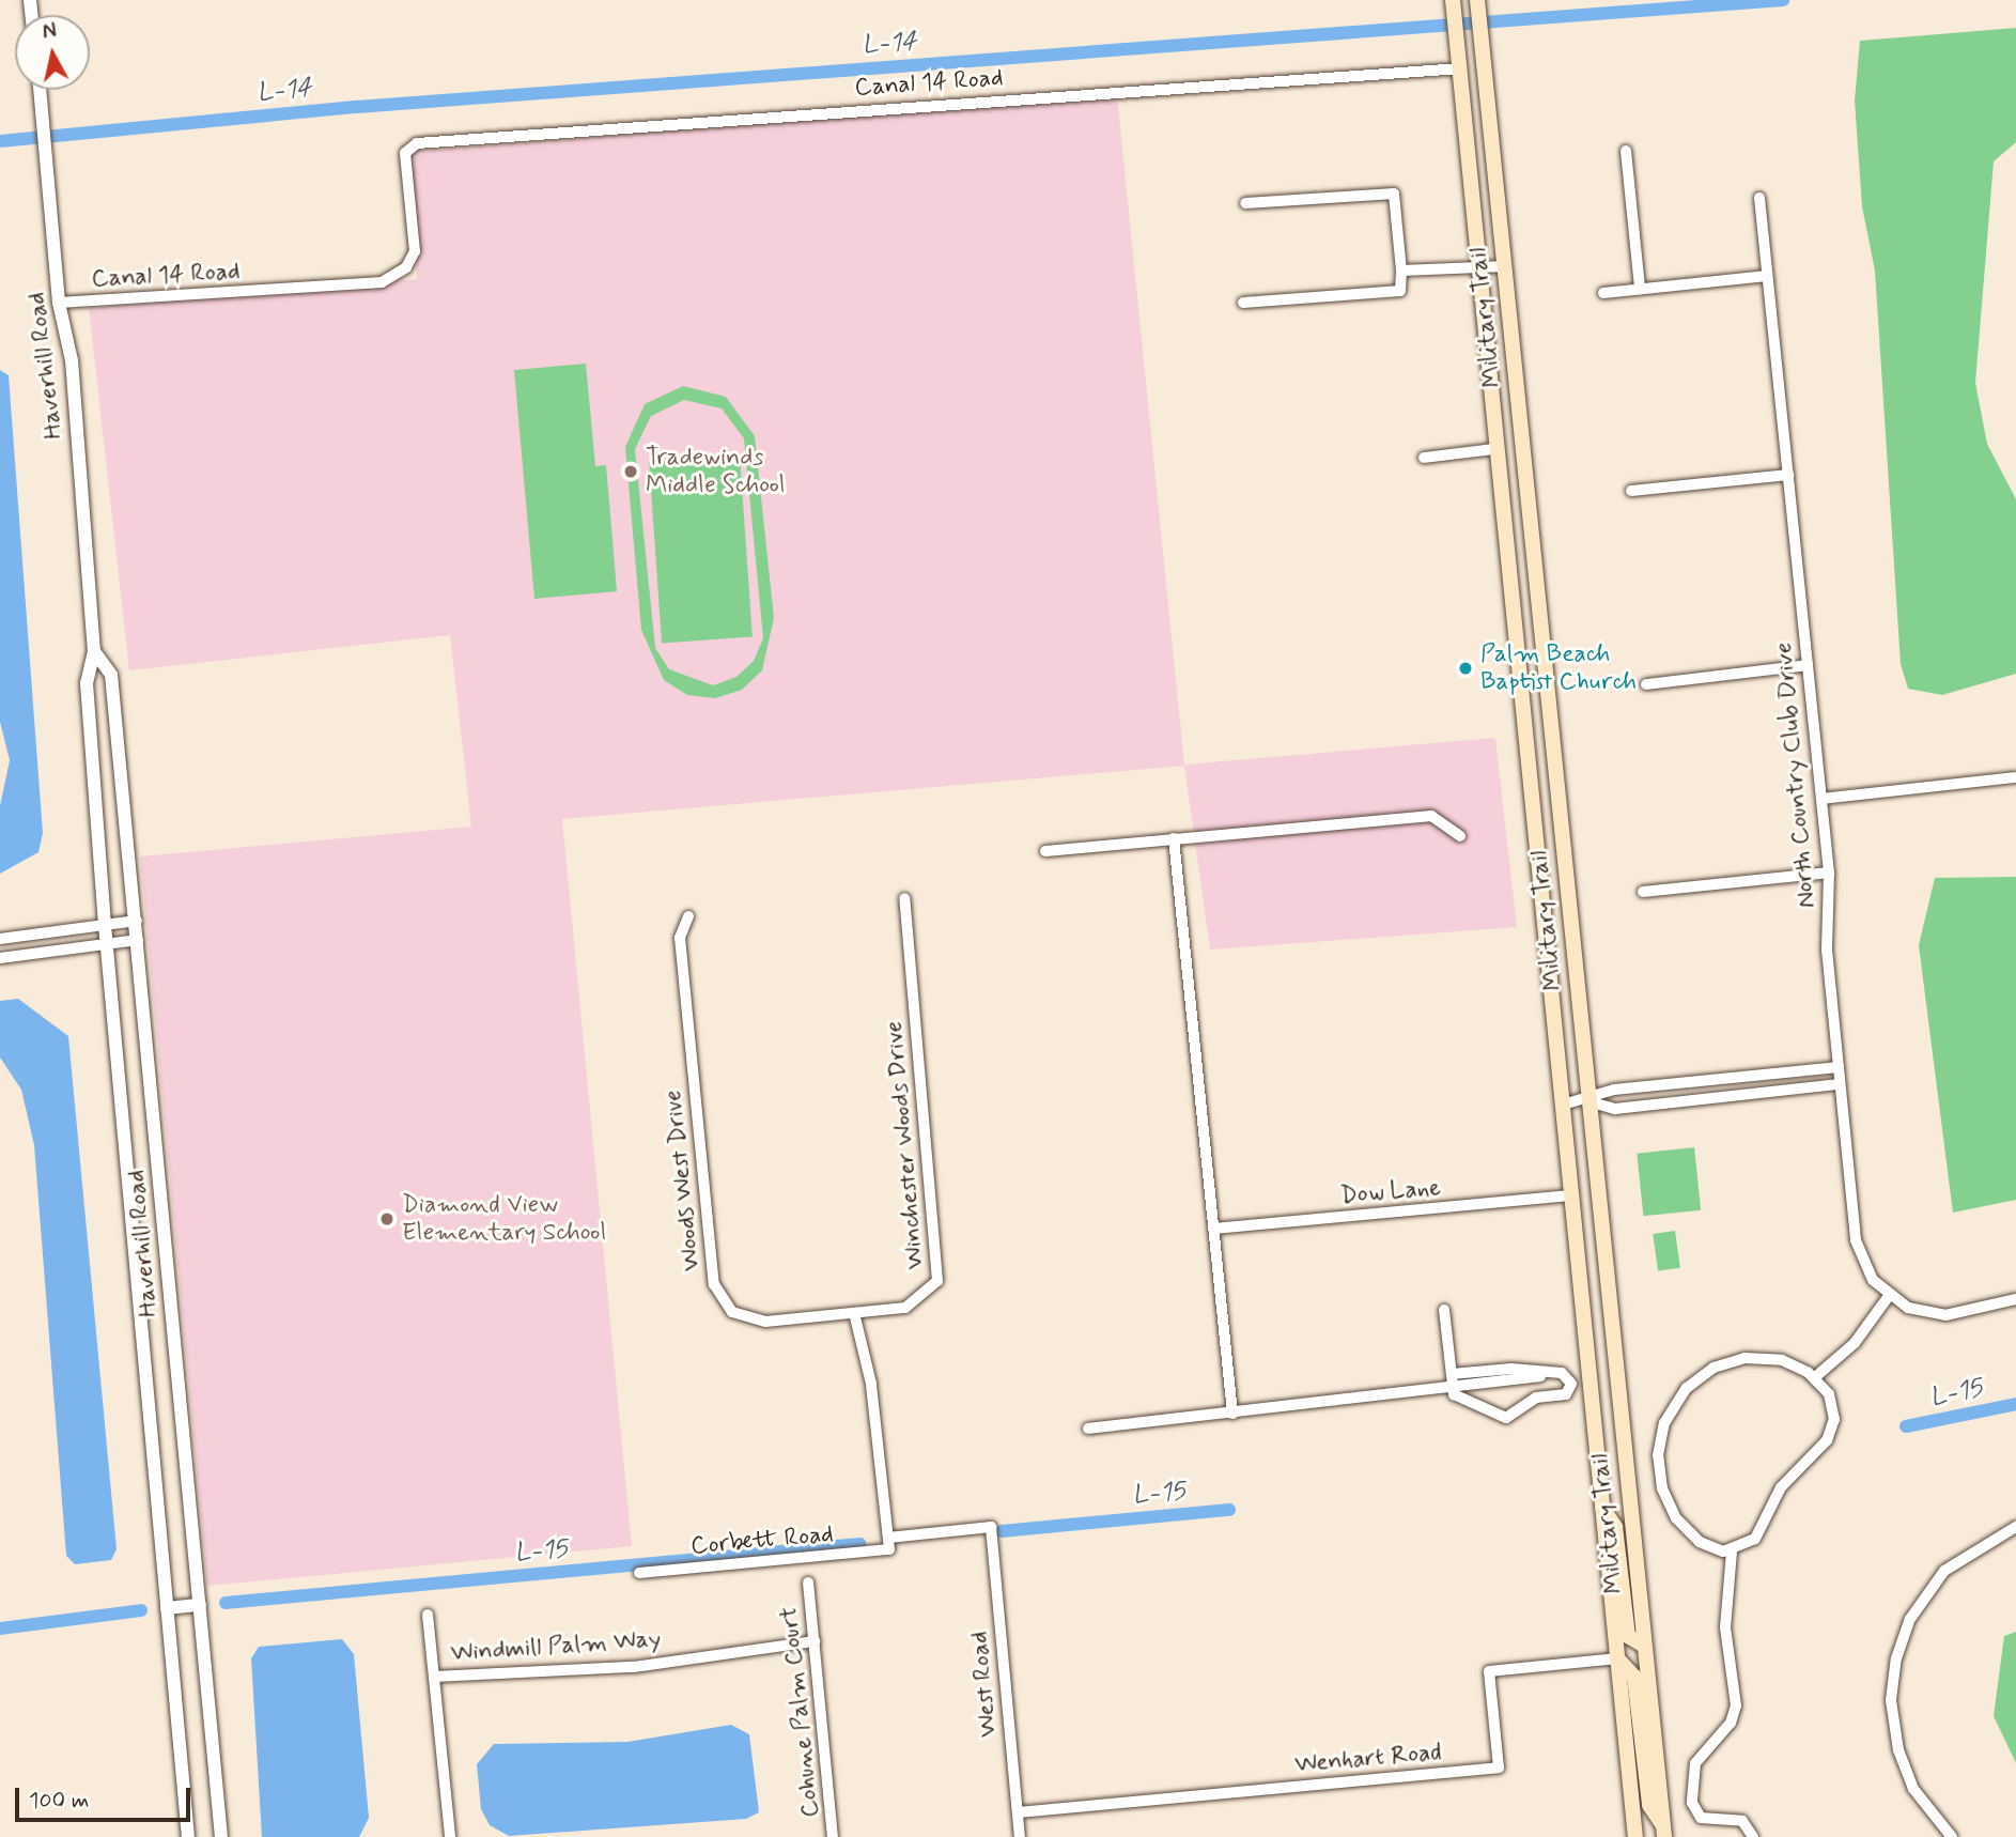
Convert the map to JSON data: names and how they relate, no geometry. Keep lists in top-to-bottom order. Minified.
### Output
{"streets":{"main road":["Military Trail"],"street":["Canal 14 Road","Haverhill Road","North Country Club Drive","Winchester Woods Drive","Woods West Drive","Dow Lane","Corbett Road","Windmill Palm Way","West Road","Cohune Palm Court","Wenhart Road"]},"crossings":[["Canal 14 Road","Military Trail"],["Canal 14 Road","Haverhill Road"],["Military Trail","Dow Lane"],["Military Trail","Wenhart Road"],["Winchester Woods Drive","Woods West Drive"],["Corbett Road","West Road"],["Windmill Palm Way","Cohune Palm Court"],["West Road","Wenhart Road"]],"water":["L-14","L-15"],"places":["Tradewinds Middle School","Palm Beach Baptist Church","Diamond View Elementary School"],"scale_bar":"100 m","north":"top"}
